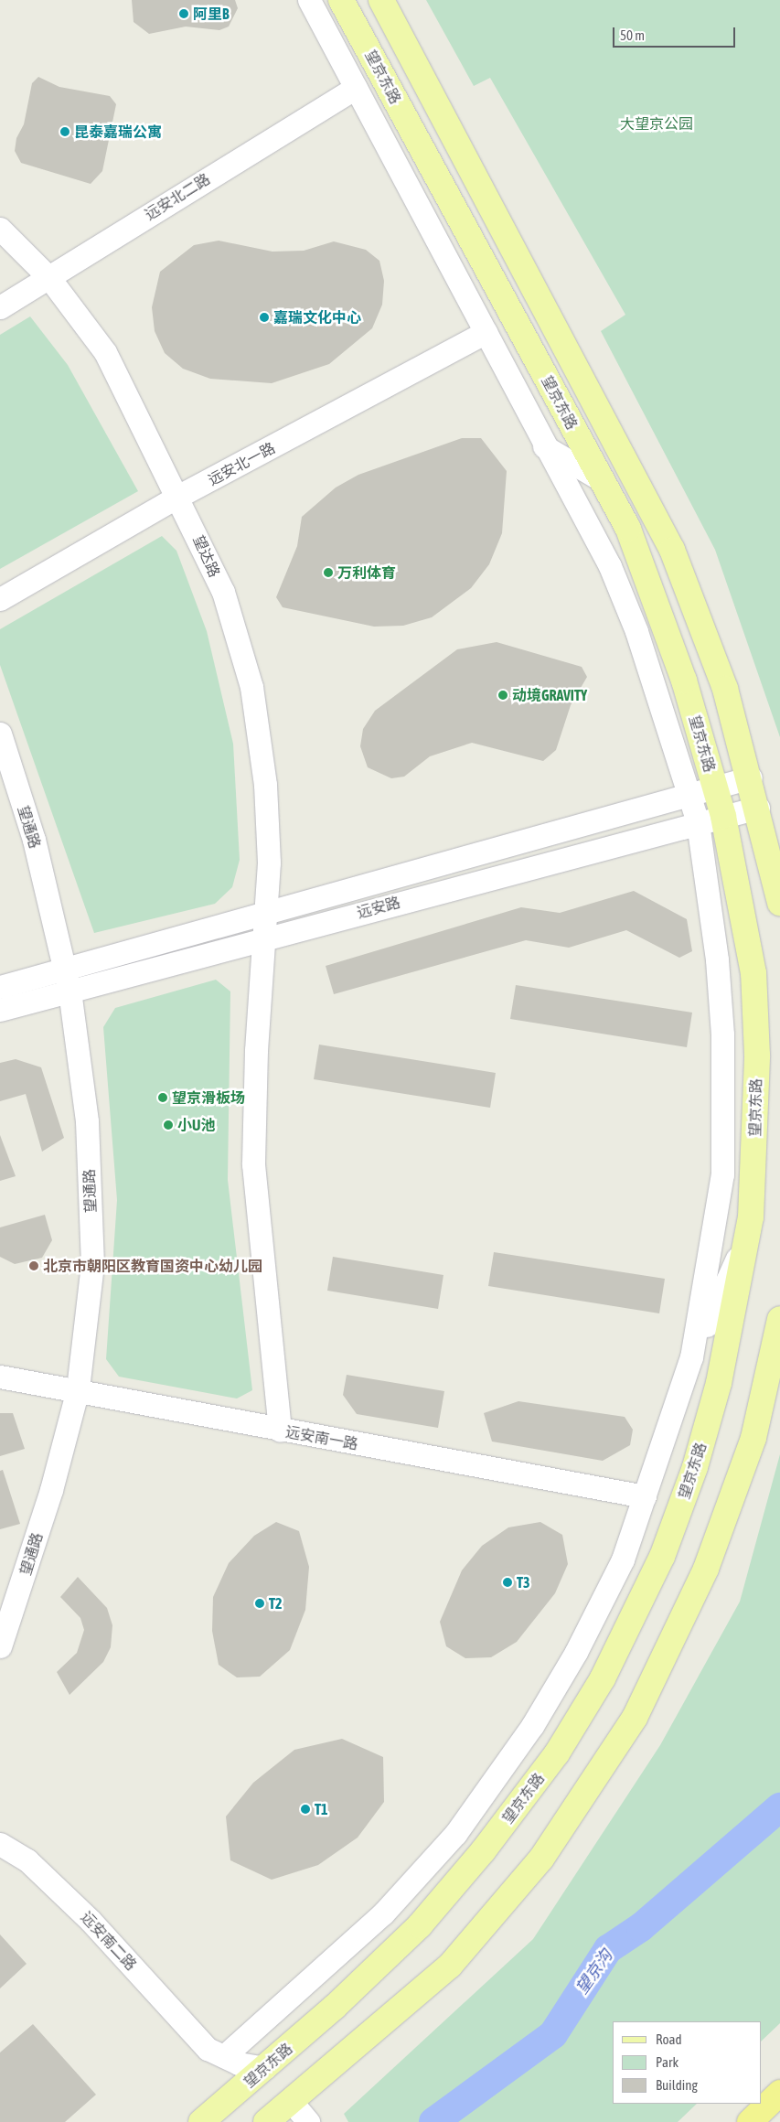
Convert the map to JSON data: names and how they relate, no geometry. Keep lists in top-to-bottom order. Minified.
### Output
{"streets":{"main road":["望京东路"],"street":["远安北二路","远安北一路","望达路","望通路","远安路","远安南一路","远安南二路"]},"crossings":[["望京东路","远安路"],["远安北二路","望达路"],["远安北一路","望达路"],["望达路","远安路"],["望达路","远安南一路"],["望通路","远安路"],["望通路","远安南一路"]],"water":["望京沟"],"parks":["大望京公园"],"places":["阿里B","昆泰嘉瑞公寓","嘉瑞文化中心","万利体育","动境GRAVITY","望京滑板场","小U池","北京市朝阳区教育国资中心幼儿园","T3","T2","T1"],"legend":["Road","Park","Building"],"scale_bar":"50 m"}
